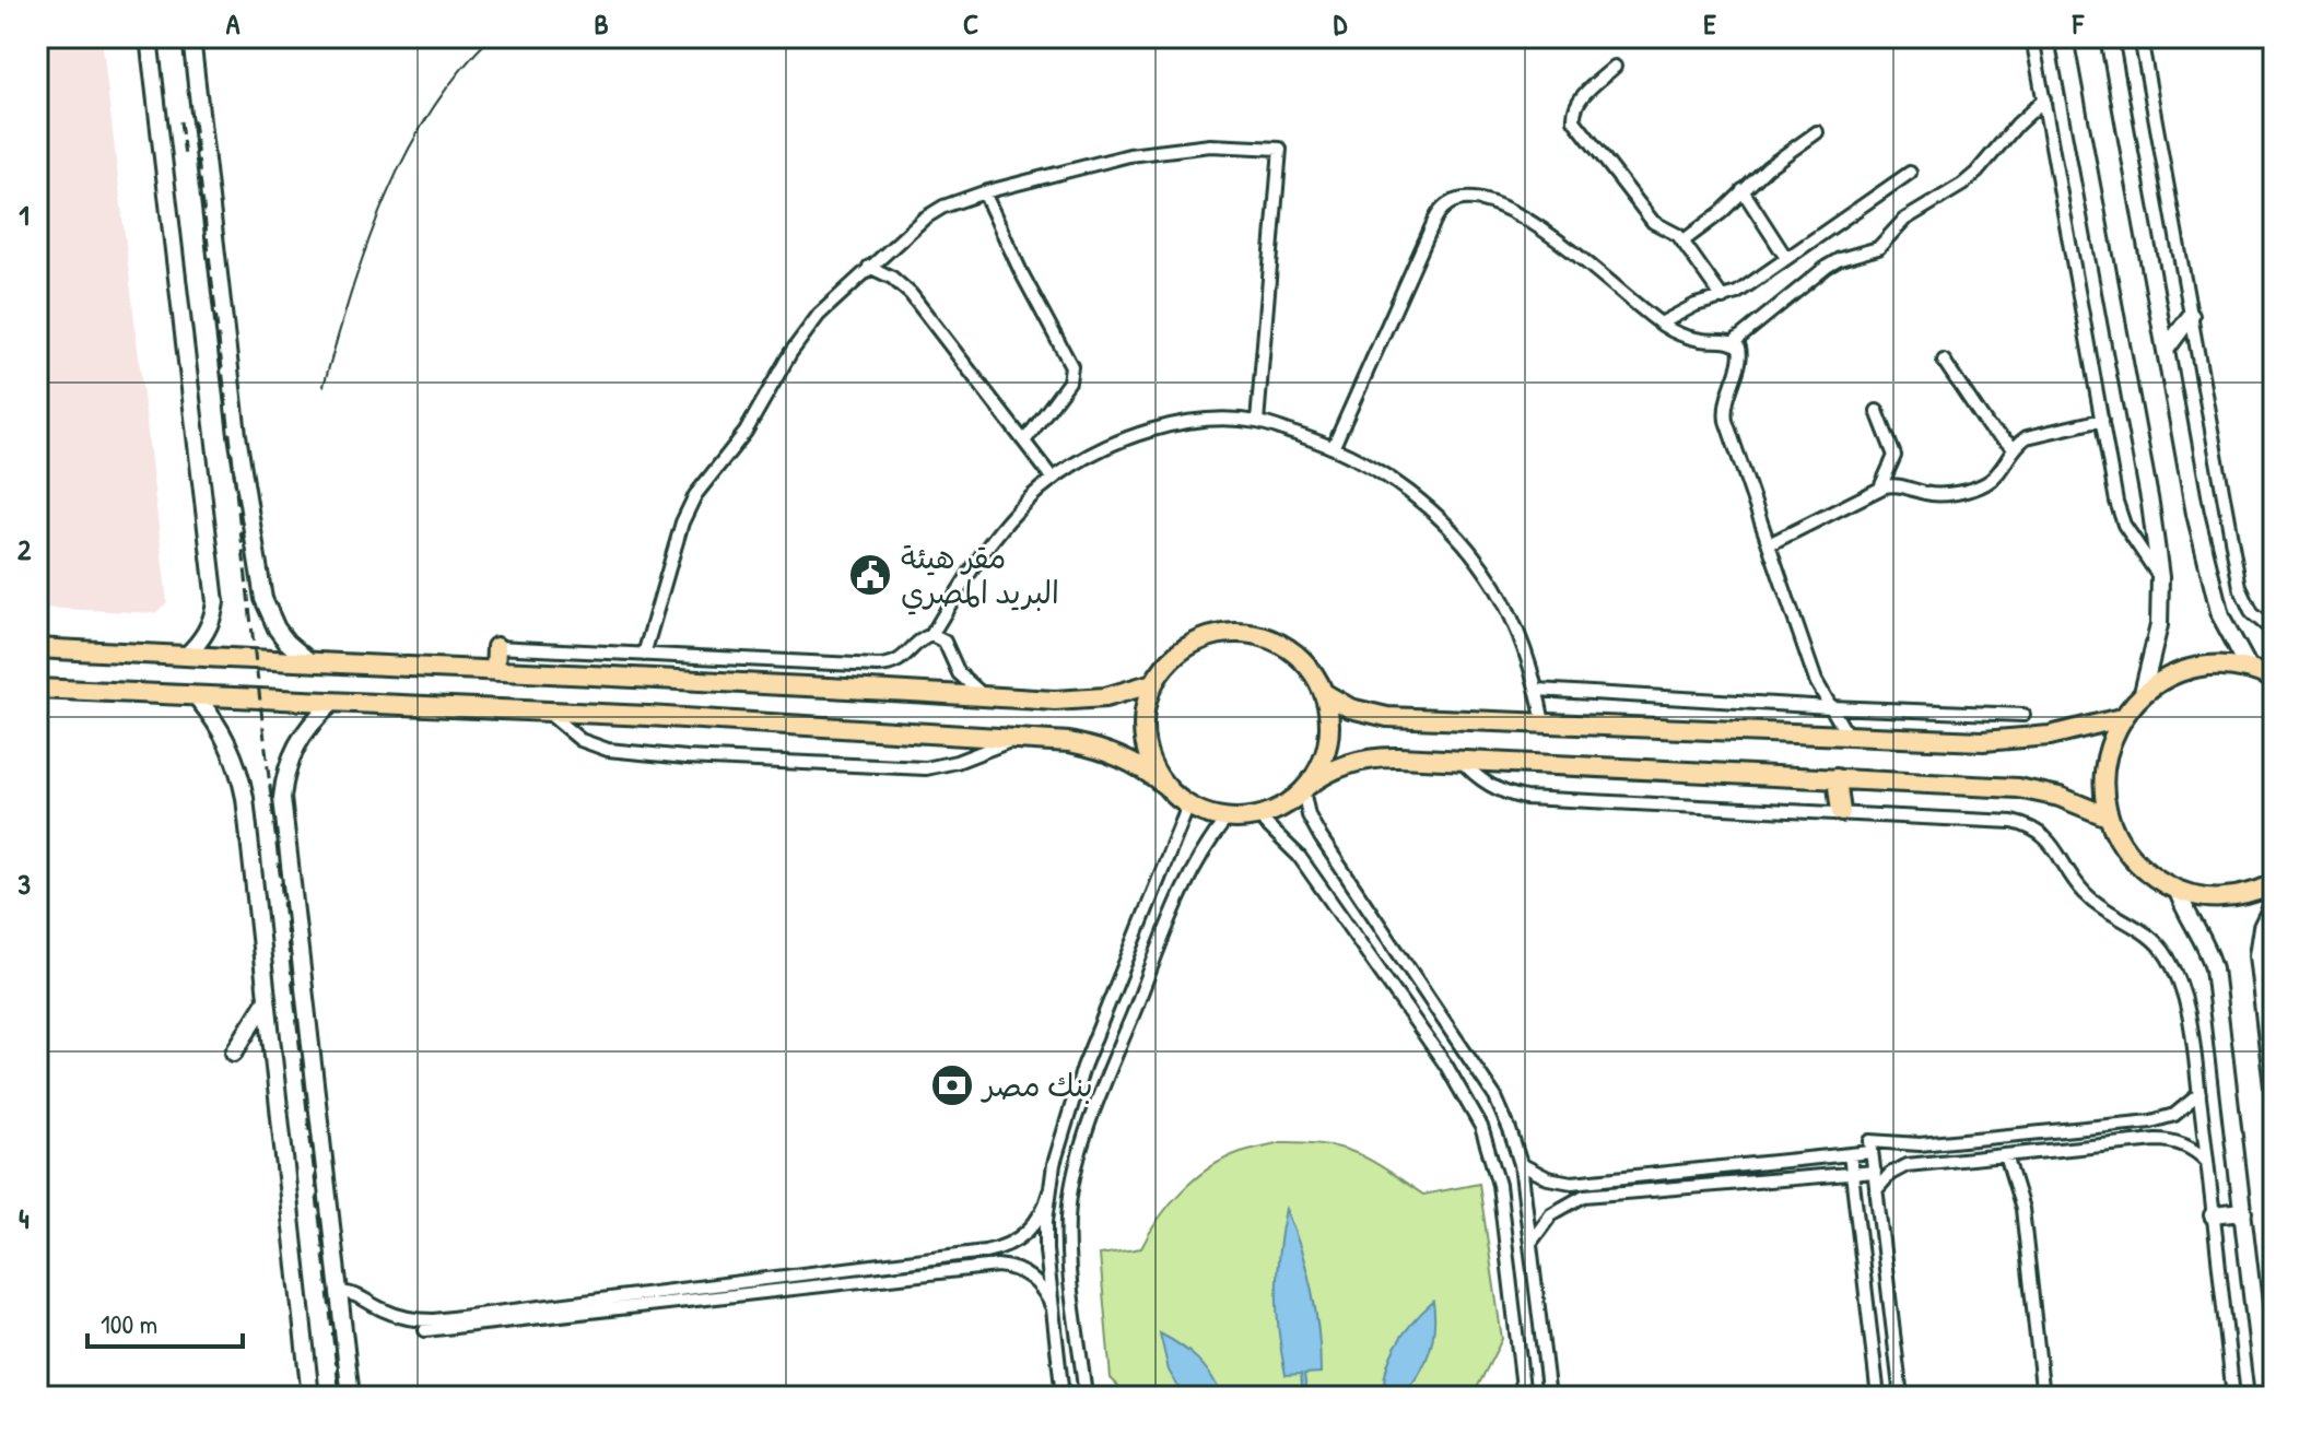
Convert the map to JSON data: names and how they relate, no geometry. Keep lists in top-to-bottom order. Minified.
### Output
{"places":{"public building":["مقر هيئة البريد المصري"],"bank":["بنك مصر"]},"scale_bar":"100 m","grid":{"columns":["A","B","C","D","E","F"],"rows":["1","2","3","4"]}}
